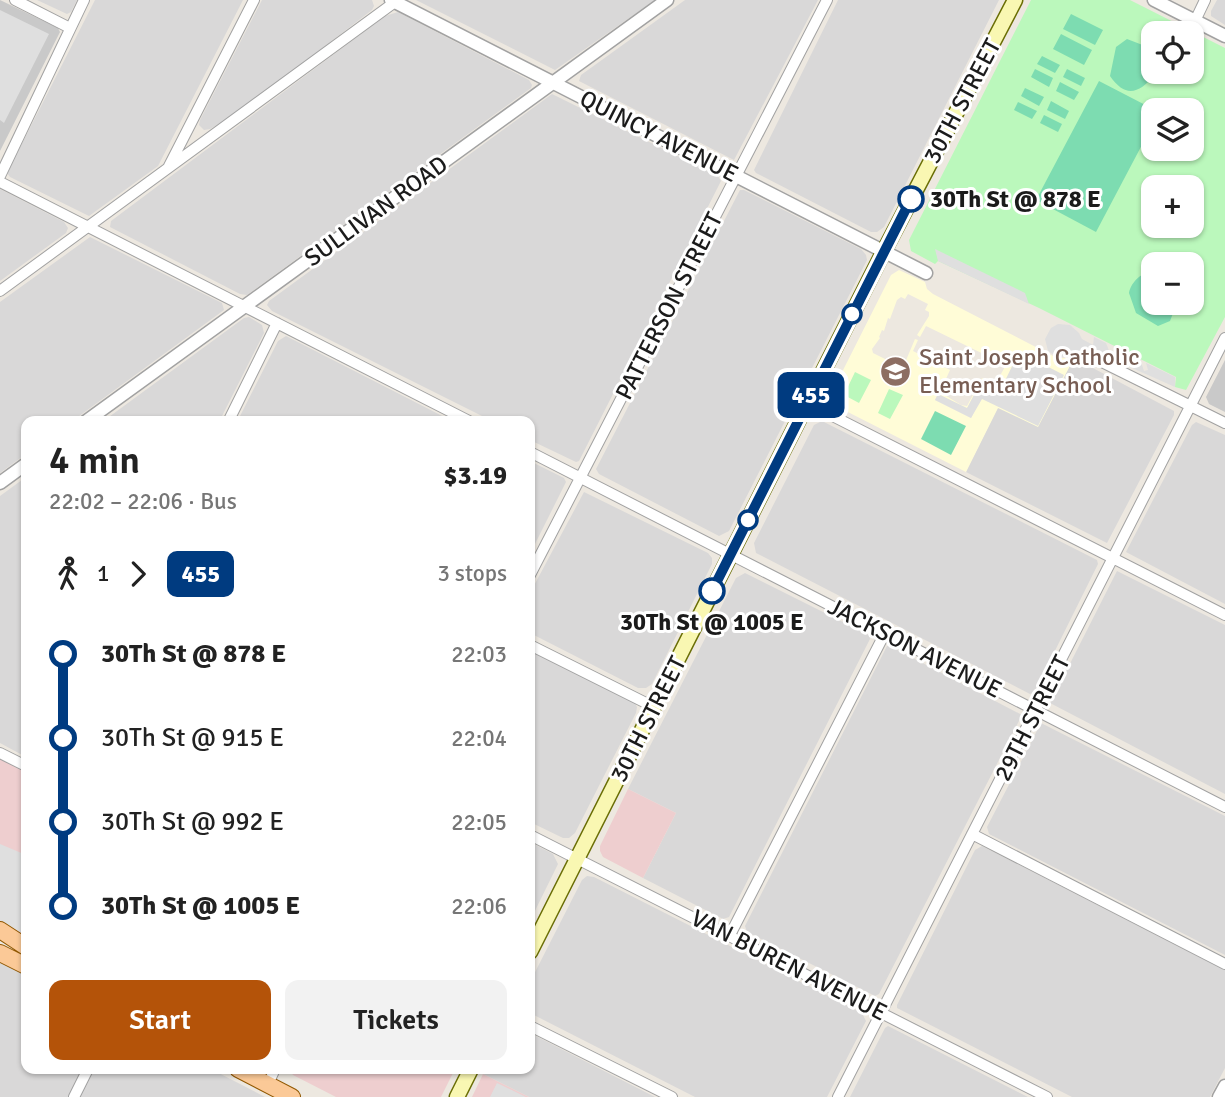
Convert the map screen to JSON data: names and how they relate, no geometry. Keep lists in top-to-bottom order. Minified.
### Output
{"streets":{"main road":["30TH STREET"],"street":["QUINCY AVENUE","SULLIVAN ROAD","PATTERSON STREET","JACKSON AVENUE","29TH STREET","VAN BUREN AVENUE"]},"crossings":[["30TH STREET","QUINCY AVENUE"],["30TH STREET","JACKSON AVENUE"],["30TH STREET","VAN BUREN AVENUE"],["QUINCY AVENUE","SULLIVAN ROAD"],["QUINCY AVENUE","PATTERSON STREET"],["PATTERSON STREET","JACKSON AVENUE"],["JACKSON AVENUE","29TH STREET"],["29TH STREET","VAN BUREN AVENUE"]],"places":{"other":["30Th St @ 878 E","30Th St @ 1005 E"],"school or university":["Saint Joseph Catholic Elementary School"]},"lines":["bus line 455"],"page":{"on_map":"455","map_buttons":["+","−"],"heading":["4 min","22:02 – 22:06 · Bus","$3.19"],"legs":["1","455","3 stops"],"list":[{"name":"30Th St @ 878 E","value":"22:03"},{"name":"30Th St @ 915 E","value":"22:04"},{"name":"30Th St @ 992 E","value":"22:05"},{"name":"30Th St @ 1005 E","value":"22:06"}],"buttons":["Start","Tickets"]}}
